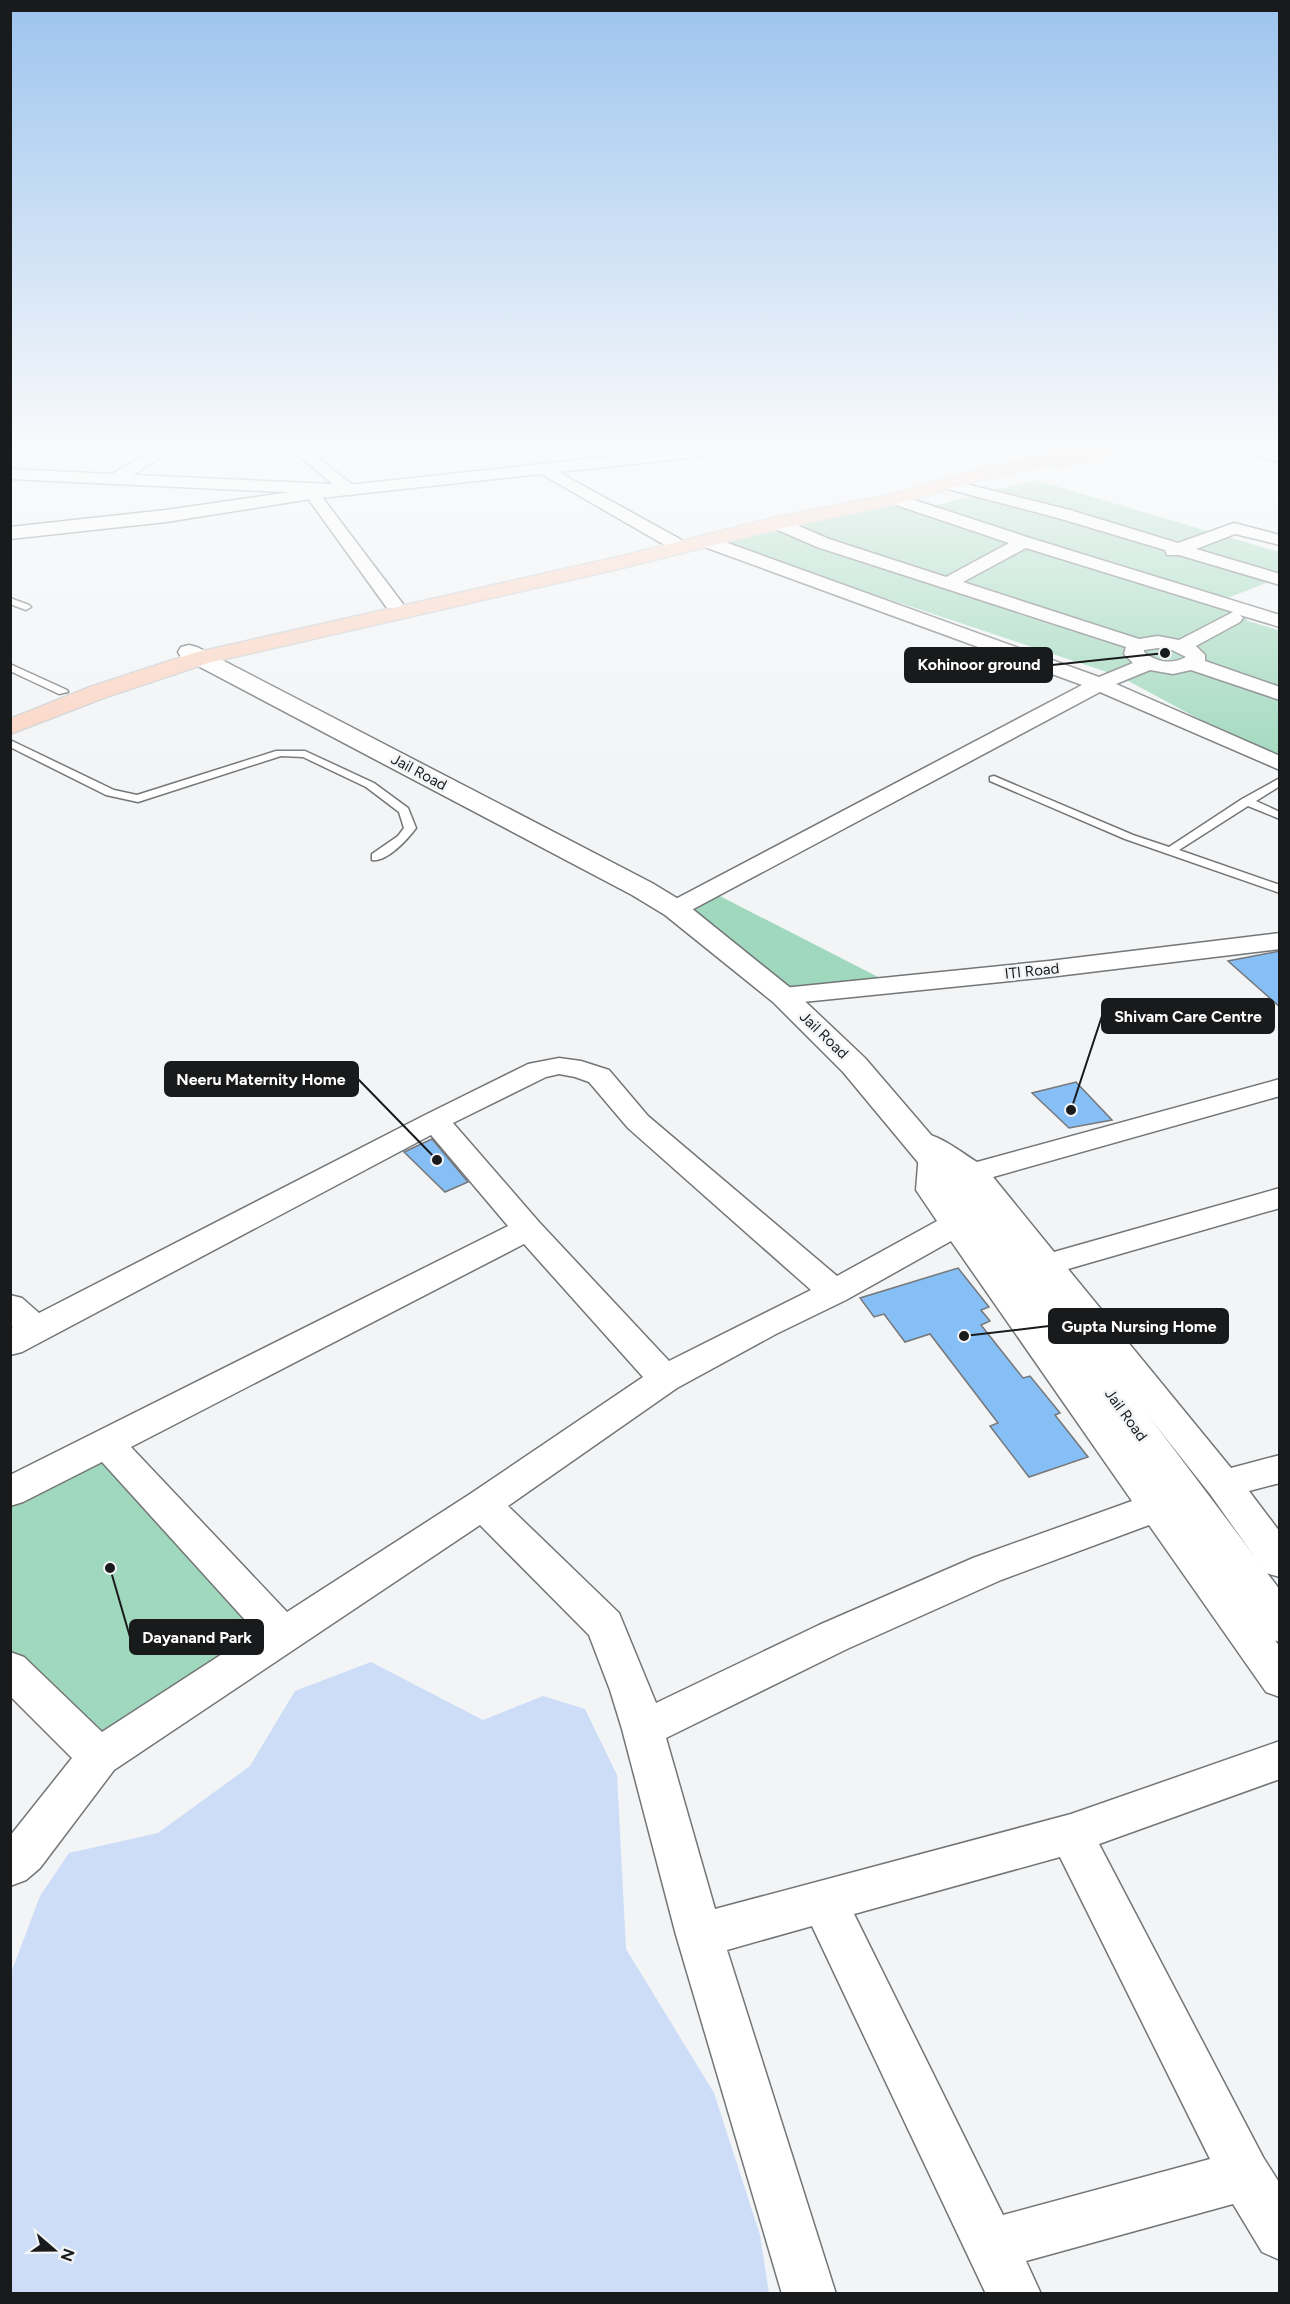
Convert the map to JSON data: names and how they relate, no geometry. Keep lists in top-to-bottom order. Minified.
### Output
{"streets":{"street":["Jail Road","ITI Road"]},"crossings":[["Jail Road","ITI Road"]],"places":["Kohinoor ground","Shivam Care Centre","Neeru Maternity Home","Gupta Nursing Home","Dayanand Park"],"north":"right"}
